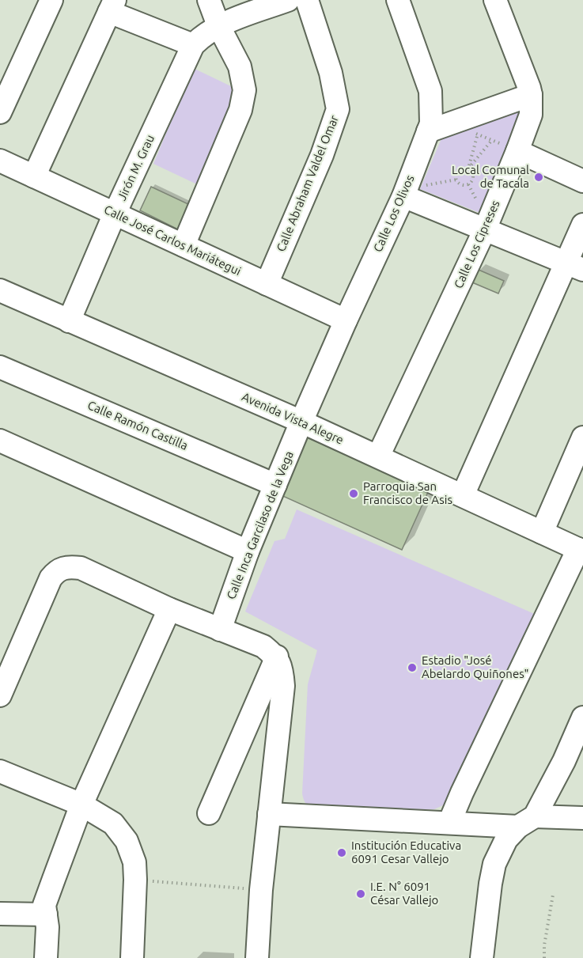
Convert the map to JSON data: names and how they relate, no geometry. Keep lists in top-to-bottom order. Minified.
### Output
{"streets":{"street":["Jirón M. Grau","Calle Abraham Valdel Omar","Calle Los Olivos","Calle José Carlos Mariátegui","Calle Los Cipreses","Avenida Vista Alegre","Calle Ramón Castilla","Calle Inca Garcilaso de la Vega"]},"crossings":[["Jirón M. Grau","Calle José Carlos Mariátegui"],["Jirón M. Grau","Avenida Vista Alegre"],["Calle Abraham Valdel Omar","Calle José Carlos Mariátegui"],["Calle Los Olivos","Calle José Carlos Mariátegui"],["Calle Los Olivos","Avenida Vista Alegre"],["Calle Los Olivos","Calle Inca Garcilaso de la Vega"],["Calle Los Cipreses","Avenida Vista Alegre"],["Avenida Vista Alegre","Calle Inca Garcilaso de la Vega"],["Calle Ramón Castilla","Calle Inca Garcilaso de la Vega"]],"places":["Local Comunal de Tacala","Parroquia San Francisco de Asis","Estadio \"José Abelardo Quiñones\"","Institución Educativa 6091 Cesar Vallejo","I.E. N° 6091 César Vallejo"]}
